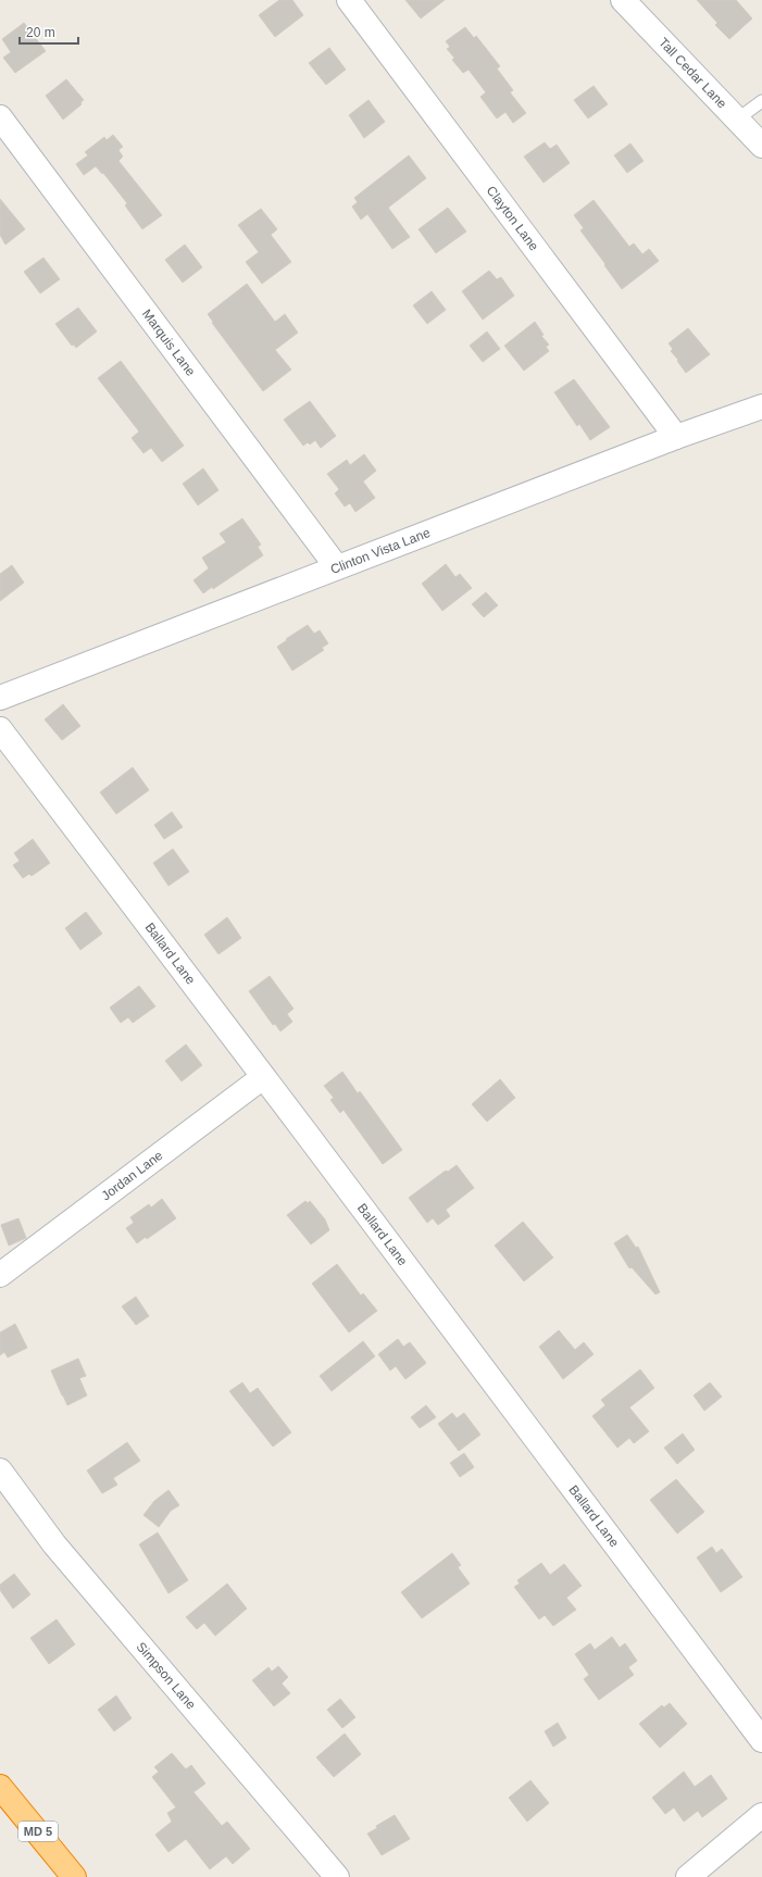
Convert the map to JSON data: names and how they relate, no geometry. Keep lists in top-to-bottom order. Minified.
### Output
{"streets":{"highway":["MD 5"],"street":["Tall Cedar Lane","Clayton Lane","Marquis Lane","Clinton Vista Lane","Ballard Lane","Jordan Lane","Simpson Lane"]},"crossings":[["Clayton Lane","Clinton Vista Lane"],["Marquis Lane","Clinton Vista Lane"],["Ballard Lane","Jordan Lane"]],"scale_bar":"20 m"}
